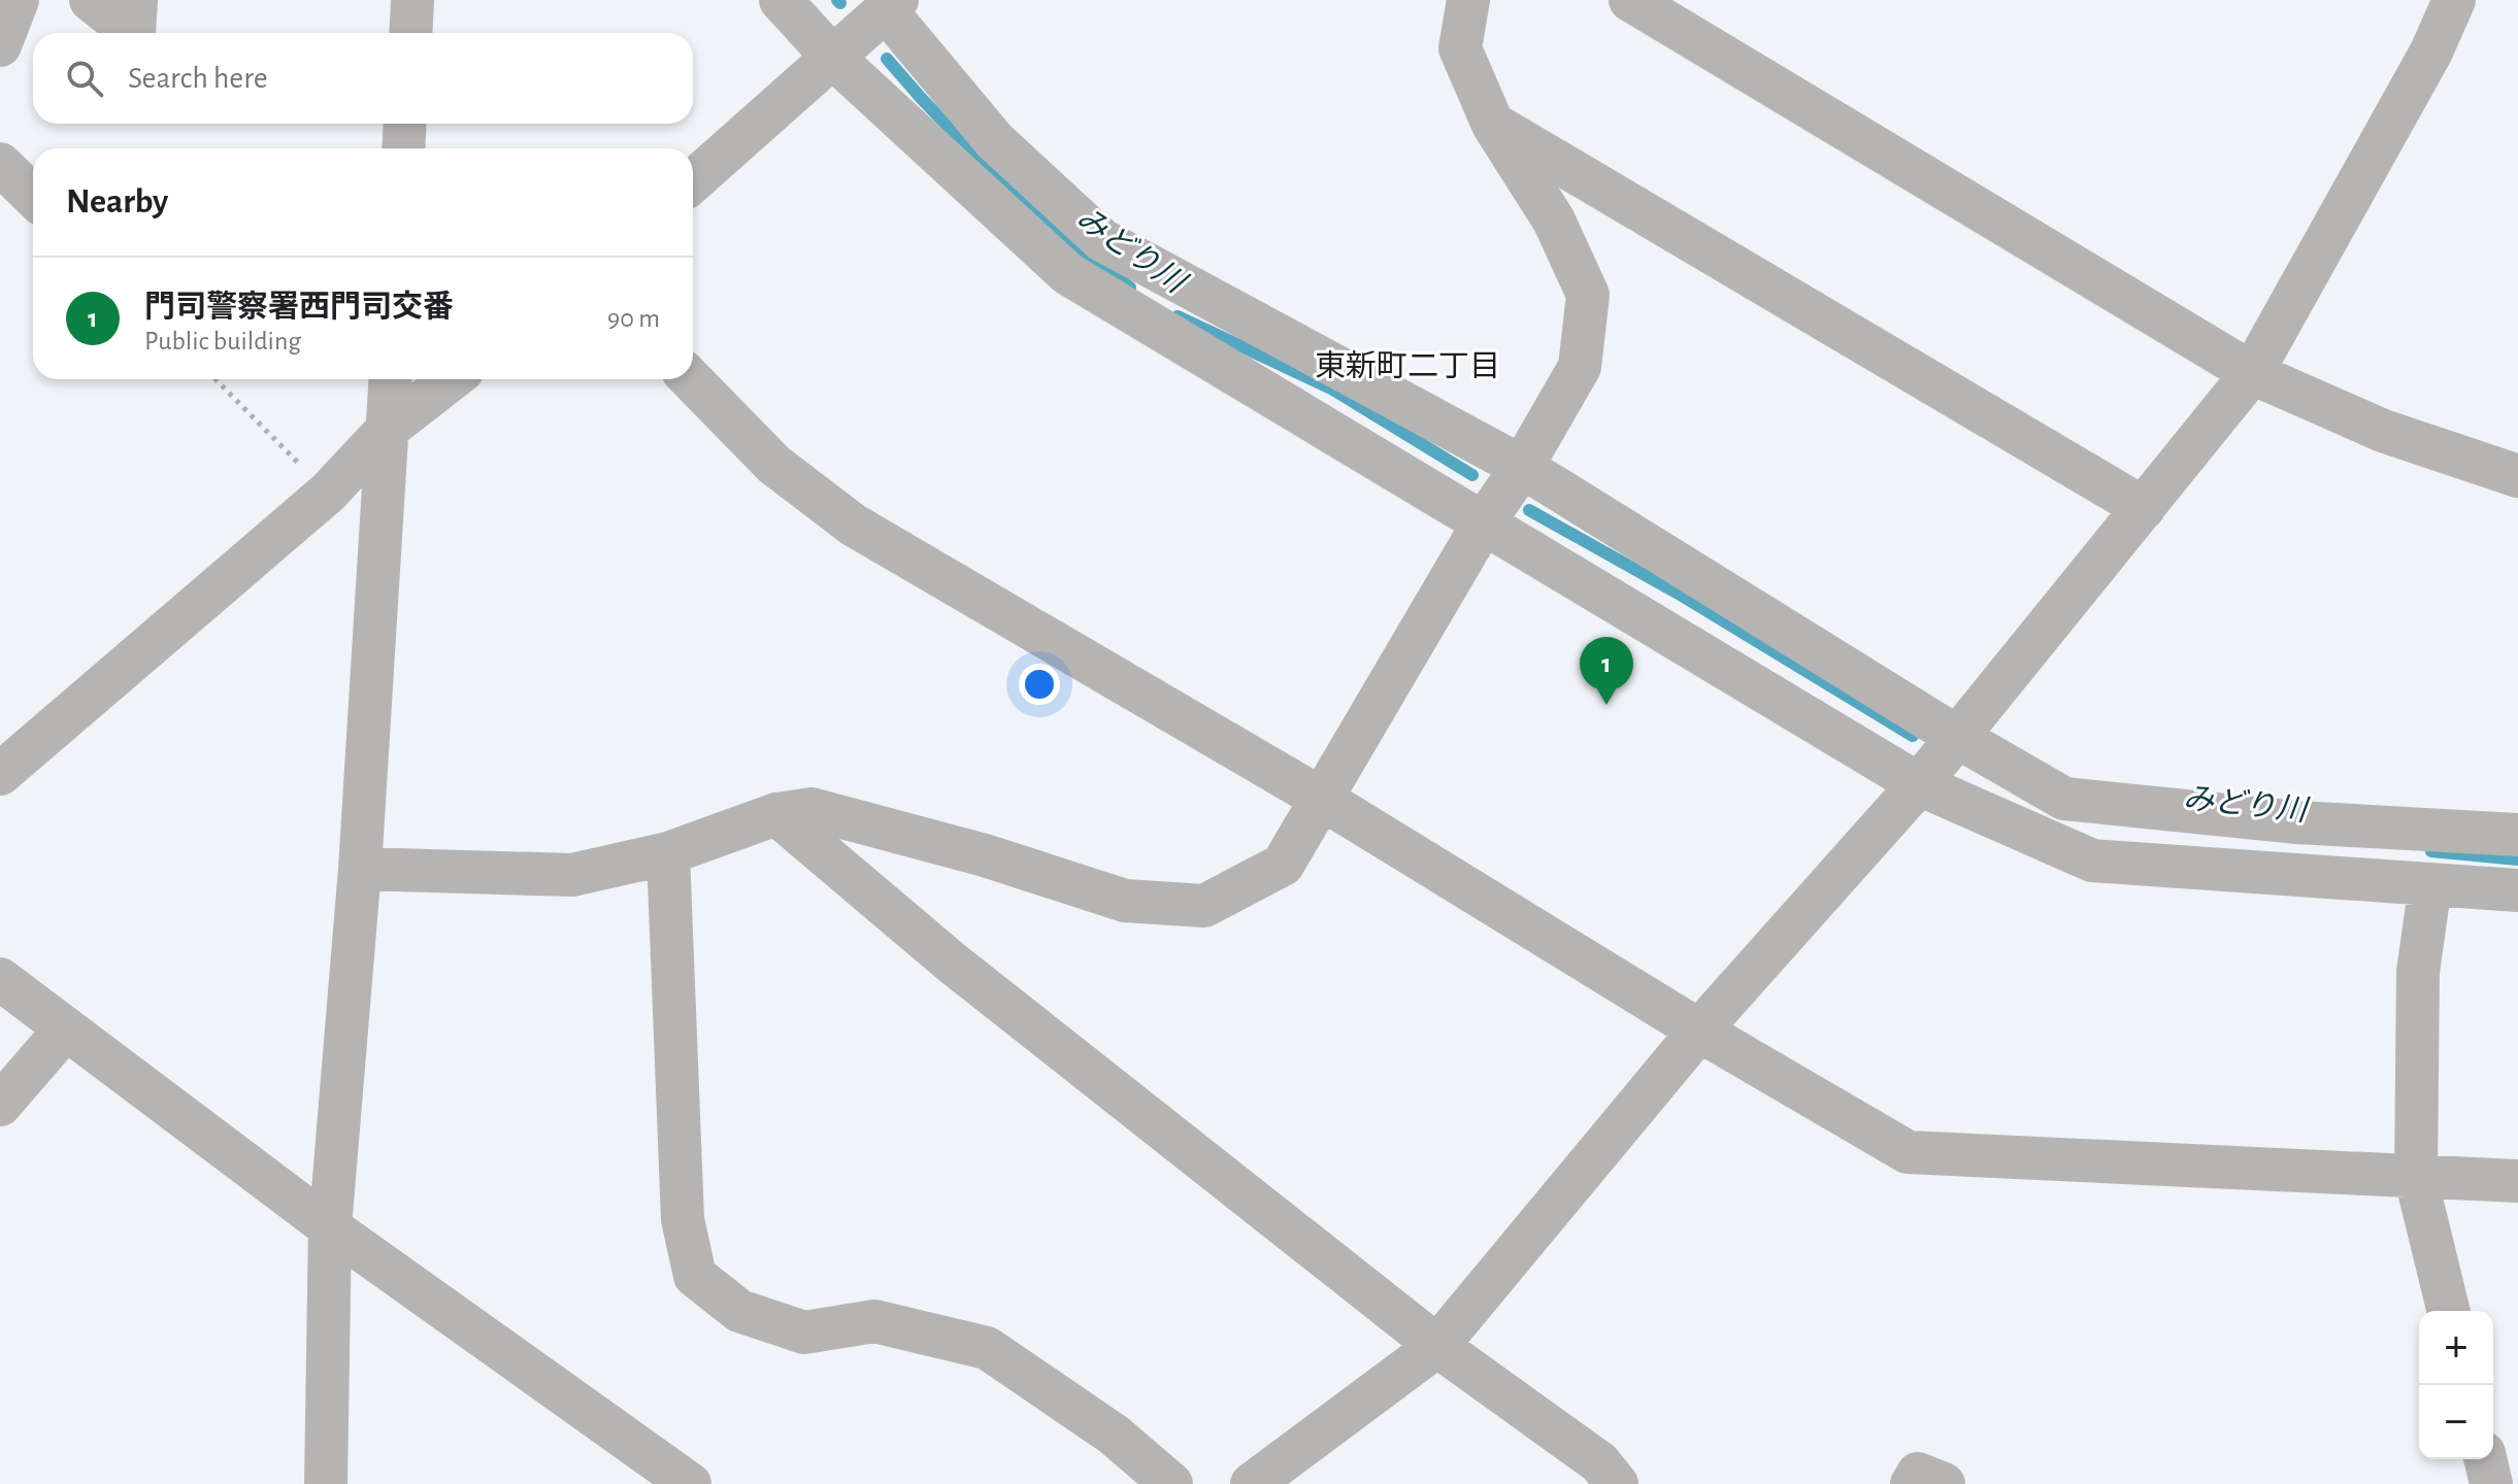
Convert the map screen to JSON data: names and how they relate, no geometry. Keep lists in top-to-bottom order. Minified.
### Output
{"districts":["東新町二丁目"],"water":["みどり川"],"page":{"search":"Search here","heading":"Nearby","list":[{"mark":"1","name":"門司警察署西門司交番","note":"Public building","value":"90 m"}],"pins":"1","map_buttons":["+","−"]}}
